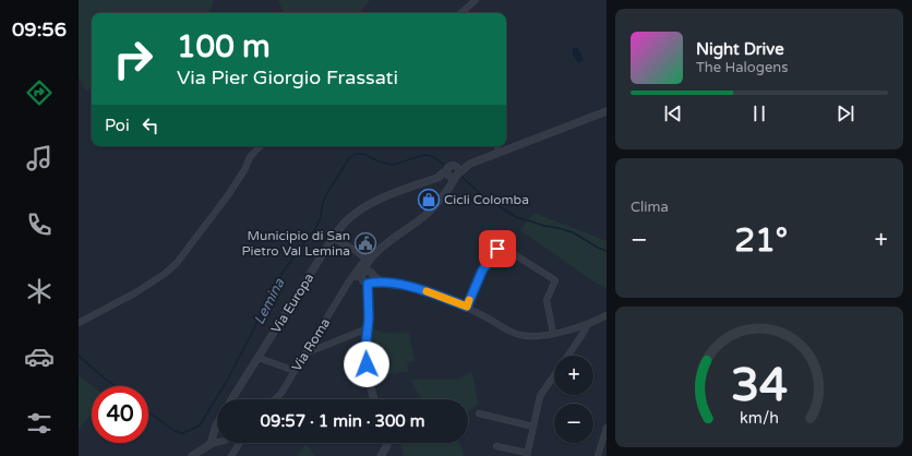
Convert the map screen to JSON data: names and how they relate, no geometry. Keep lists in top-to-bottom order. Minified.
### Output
{"streets":{"street":["Via Europa","Via Roma"]},"water":["Lemina"],"places":{"shop":["Cicli Colomba"],"public building":["Municipio di San Pietro Val Lemina"]},"page":{"tabs":"09:56","turn":["100 m","Via Pier Giorgio Frassati"],"song":["Night Drive","The Halogens"],"then":"Poi","tile":"Clima","heat":["−","21°","+"],"map_buttons":["+","−"],"limit":"40","trip":"09:57 · 1 min · 300 m","gauge":["34","km/h"]}}
